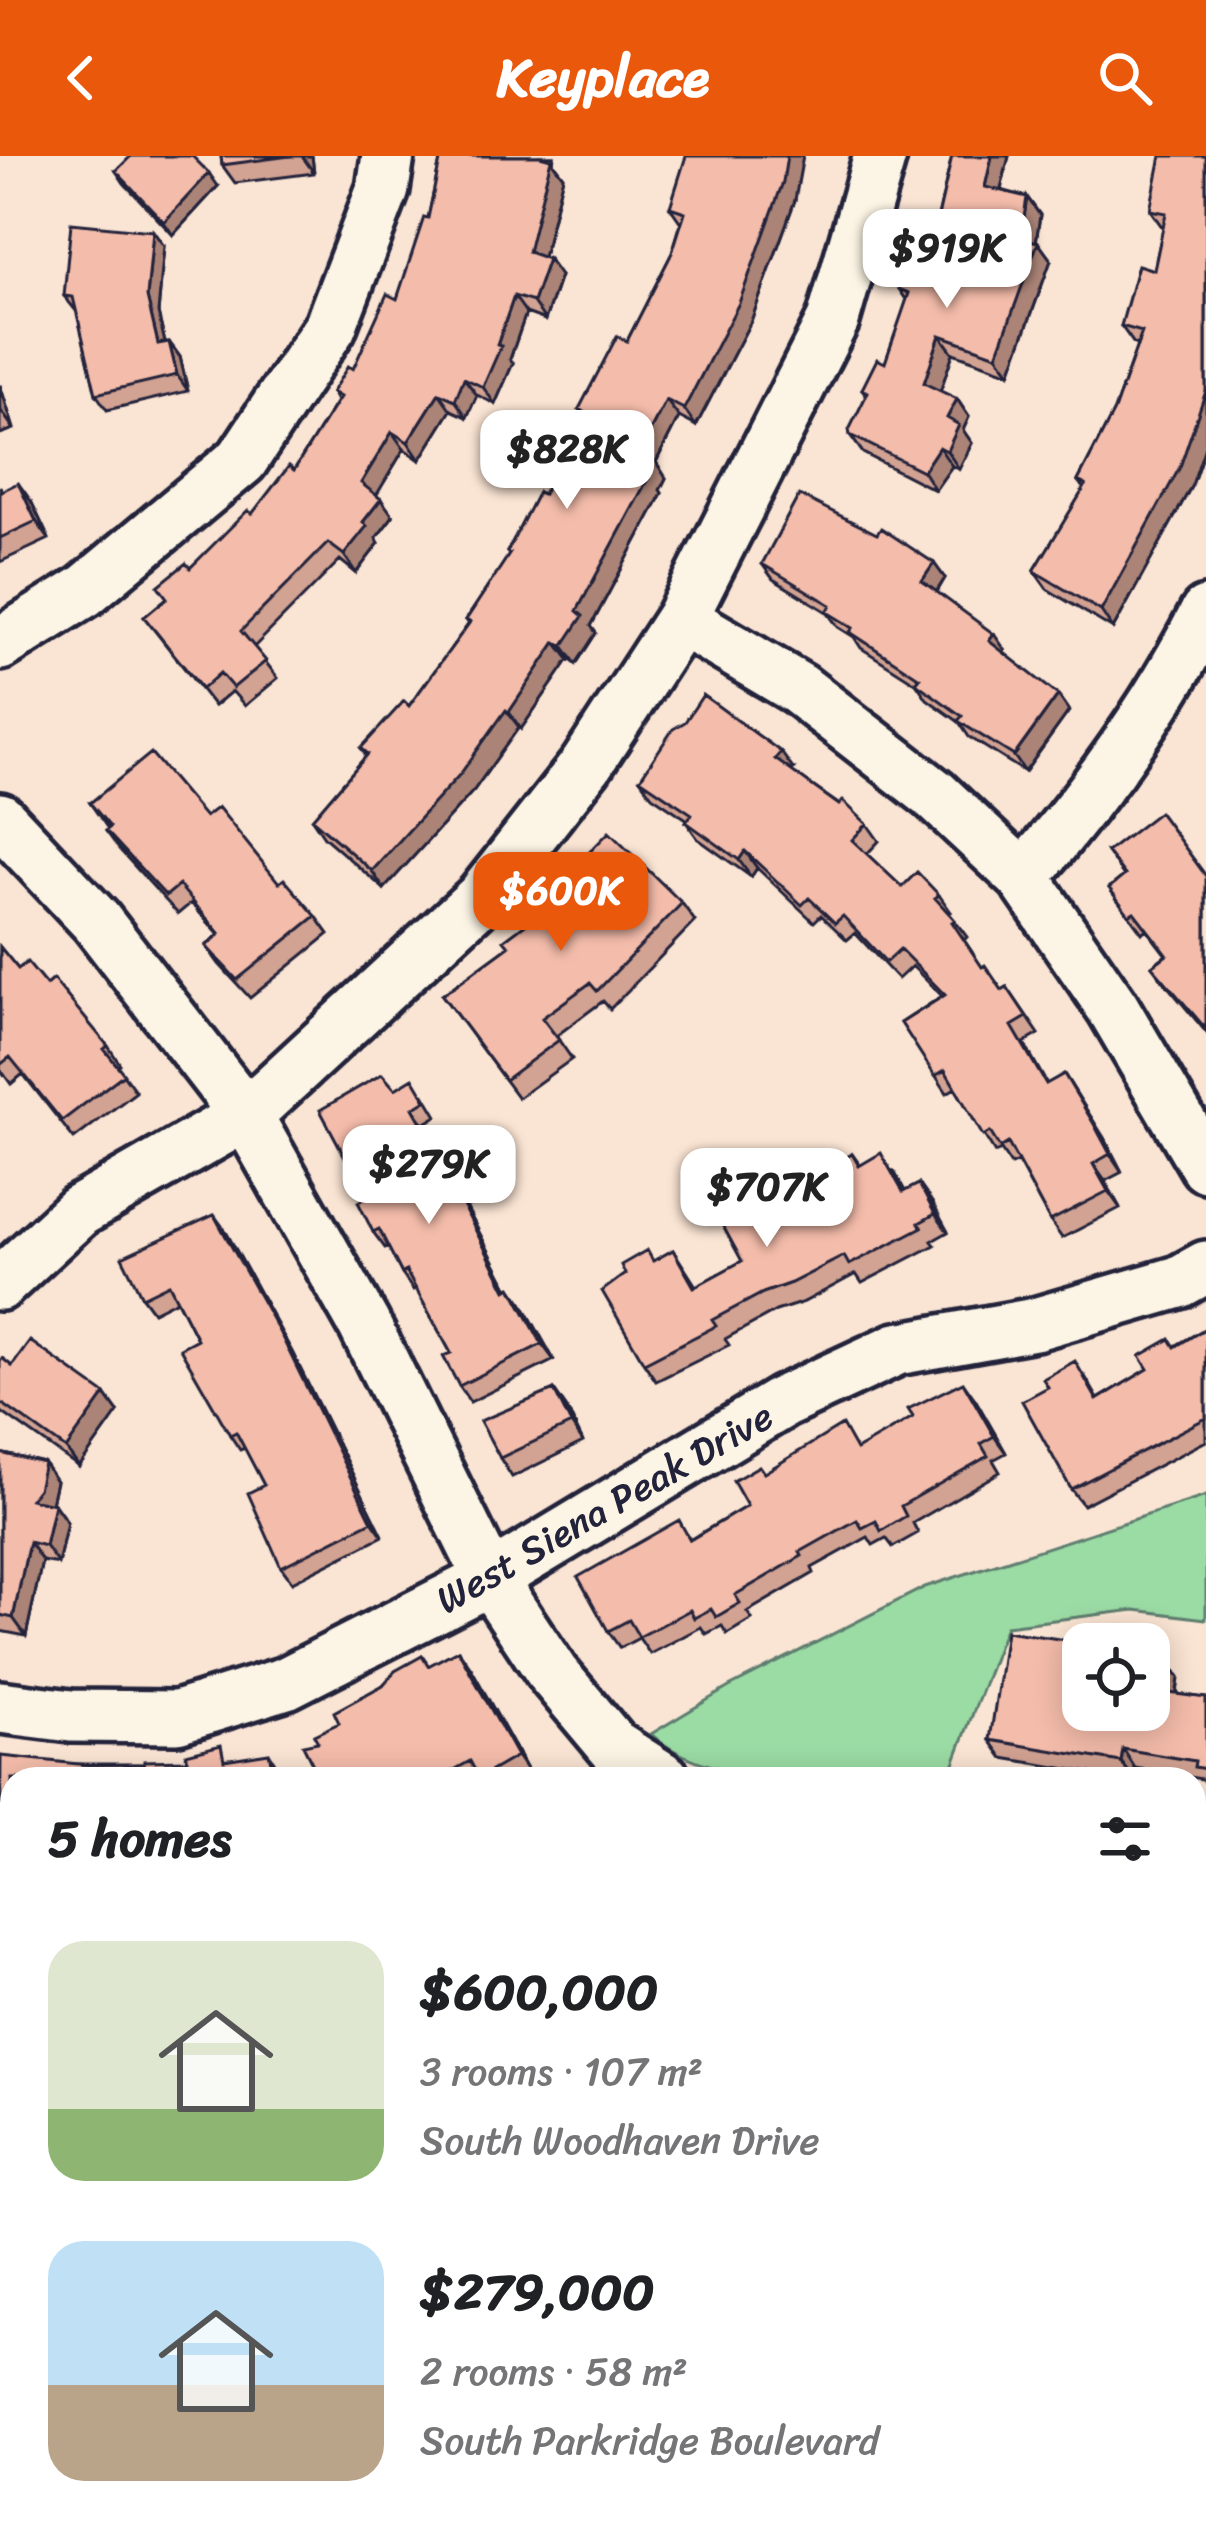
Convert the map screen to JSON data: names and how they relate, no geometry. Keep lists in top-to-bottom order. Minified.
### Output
{"streets":{"street":["West Siena Peak Drive"]},"page":{"header":"Keyplace","price":["$919K","$828K","$600K","$279K","$707K"],"heading":"5 homes","list":[{"name":"$600,000","note":"3 rooms · 107 m² · South Woodhaven Drive"},{"name":"$279,000","note":"2 rooms · 58 m² · South Parkridge Boulevard"}]}}
